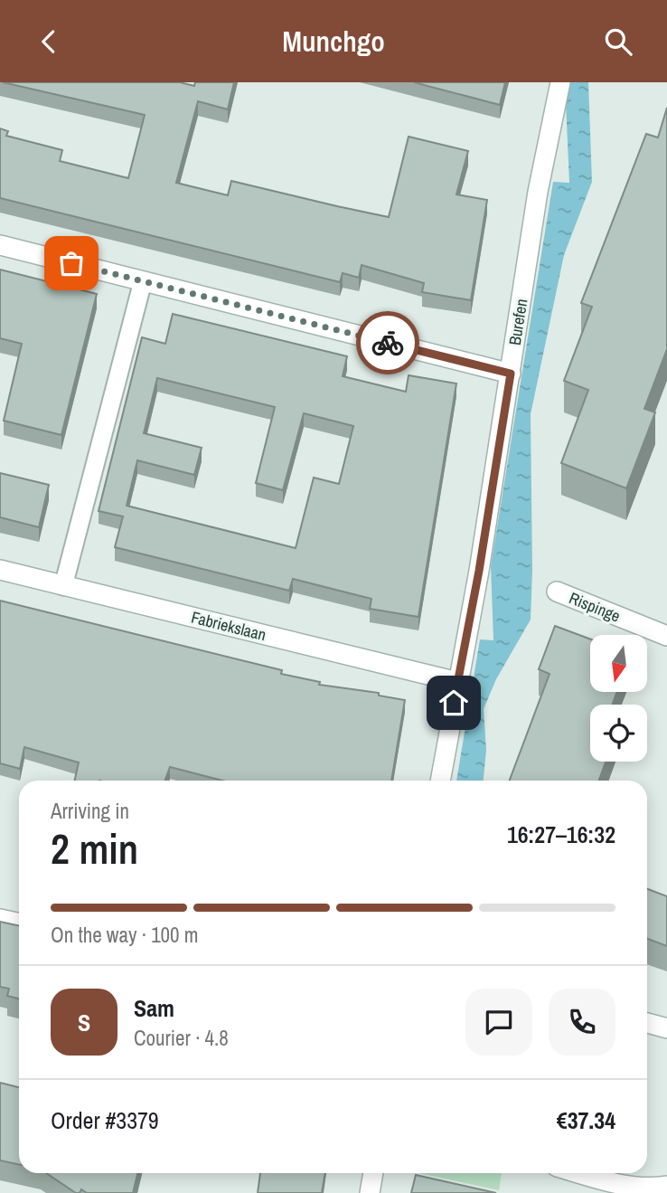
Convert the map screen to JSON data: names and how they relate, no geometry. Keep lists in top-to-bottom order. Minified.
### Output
{"streets":{"street":["Burefen","Rispinge","Fabriekslaan"]},"crossings":[["Burefen","Fabriekslaan"]],"north":"bottom","page":{"header":"Munchgo","heading":["2 min","Arriving in","16:27–16:32"],"panel":["Sam","Courier · 4.8","Order #3379","€37.34"],"bar":"On the way · 100 m","round":"S"}}
